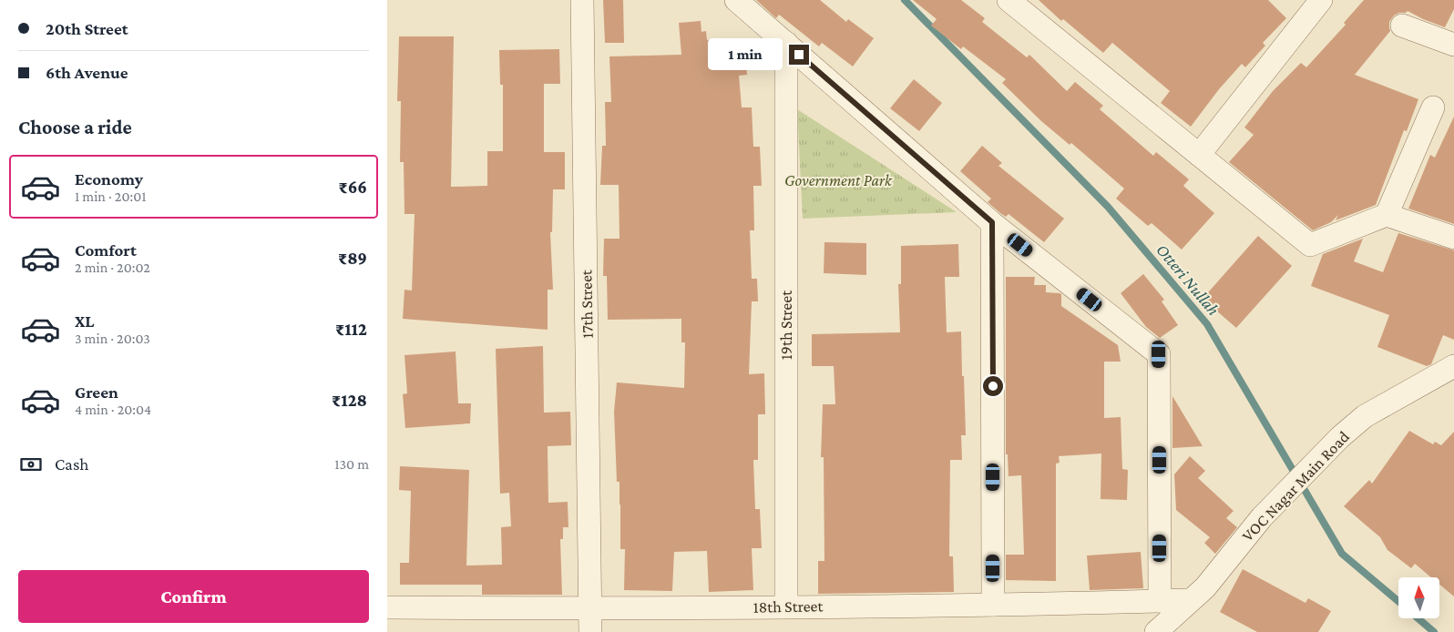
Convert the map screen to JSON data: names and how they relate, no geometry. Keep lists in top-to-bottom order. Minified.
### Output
{"streets":{"street":["17th Street","19th Street","VOC Nagar Main Road","18th Street"]},"crossings":[["17th Street","18th Street"],["19th Street","18th Street"],["VOC Nagar Main Road","18th Street"]],"water":["Otteri Nullah"],"parks":["Government Park"],"north":"top","page":{"banner":["20th Street","6th Avenue"],"bubble":"1 min","heading":"Choose a ride","list":[{"name":"Economy","note":"1 min · 20:01","value":"₹66"},{"name":"Comfort","note":"2 min · 20:02","value":"₹89"},{"name":"XL","note":"3 min · 20:03","value":"₹112"},{"name":"Green","note":"4 min · 20:04","value":"₹128"}],"pay":["Cash","130 m"],"buttons":"Confirm"}}
